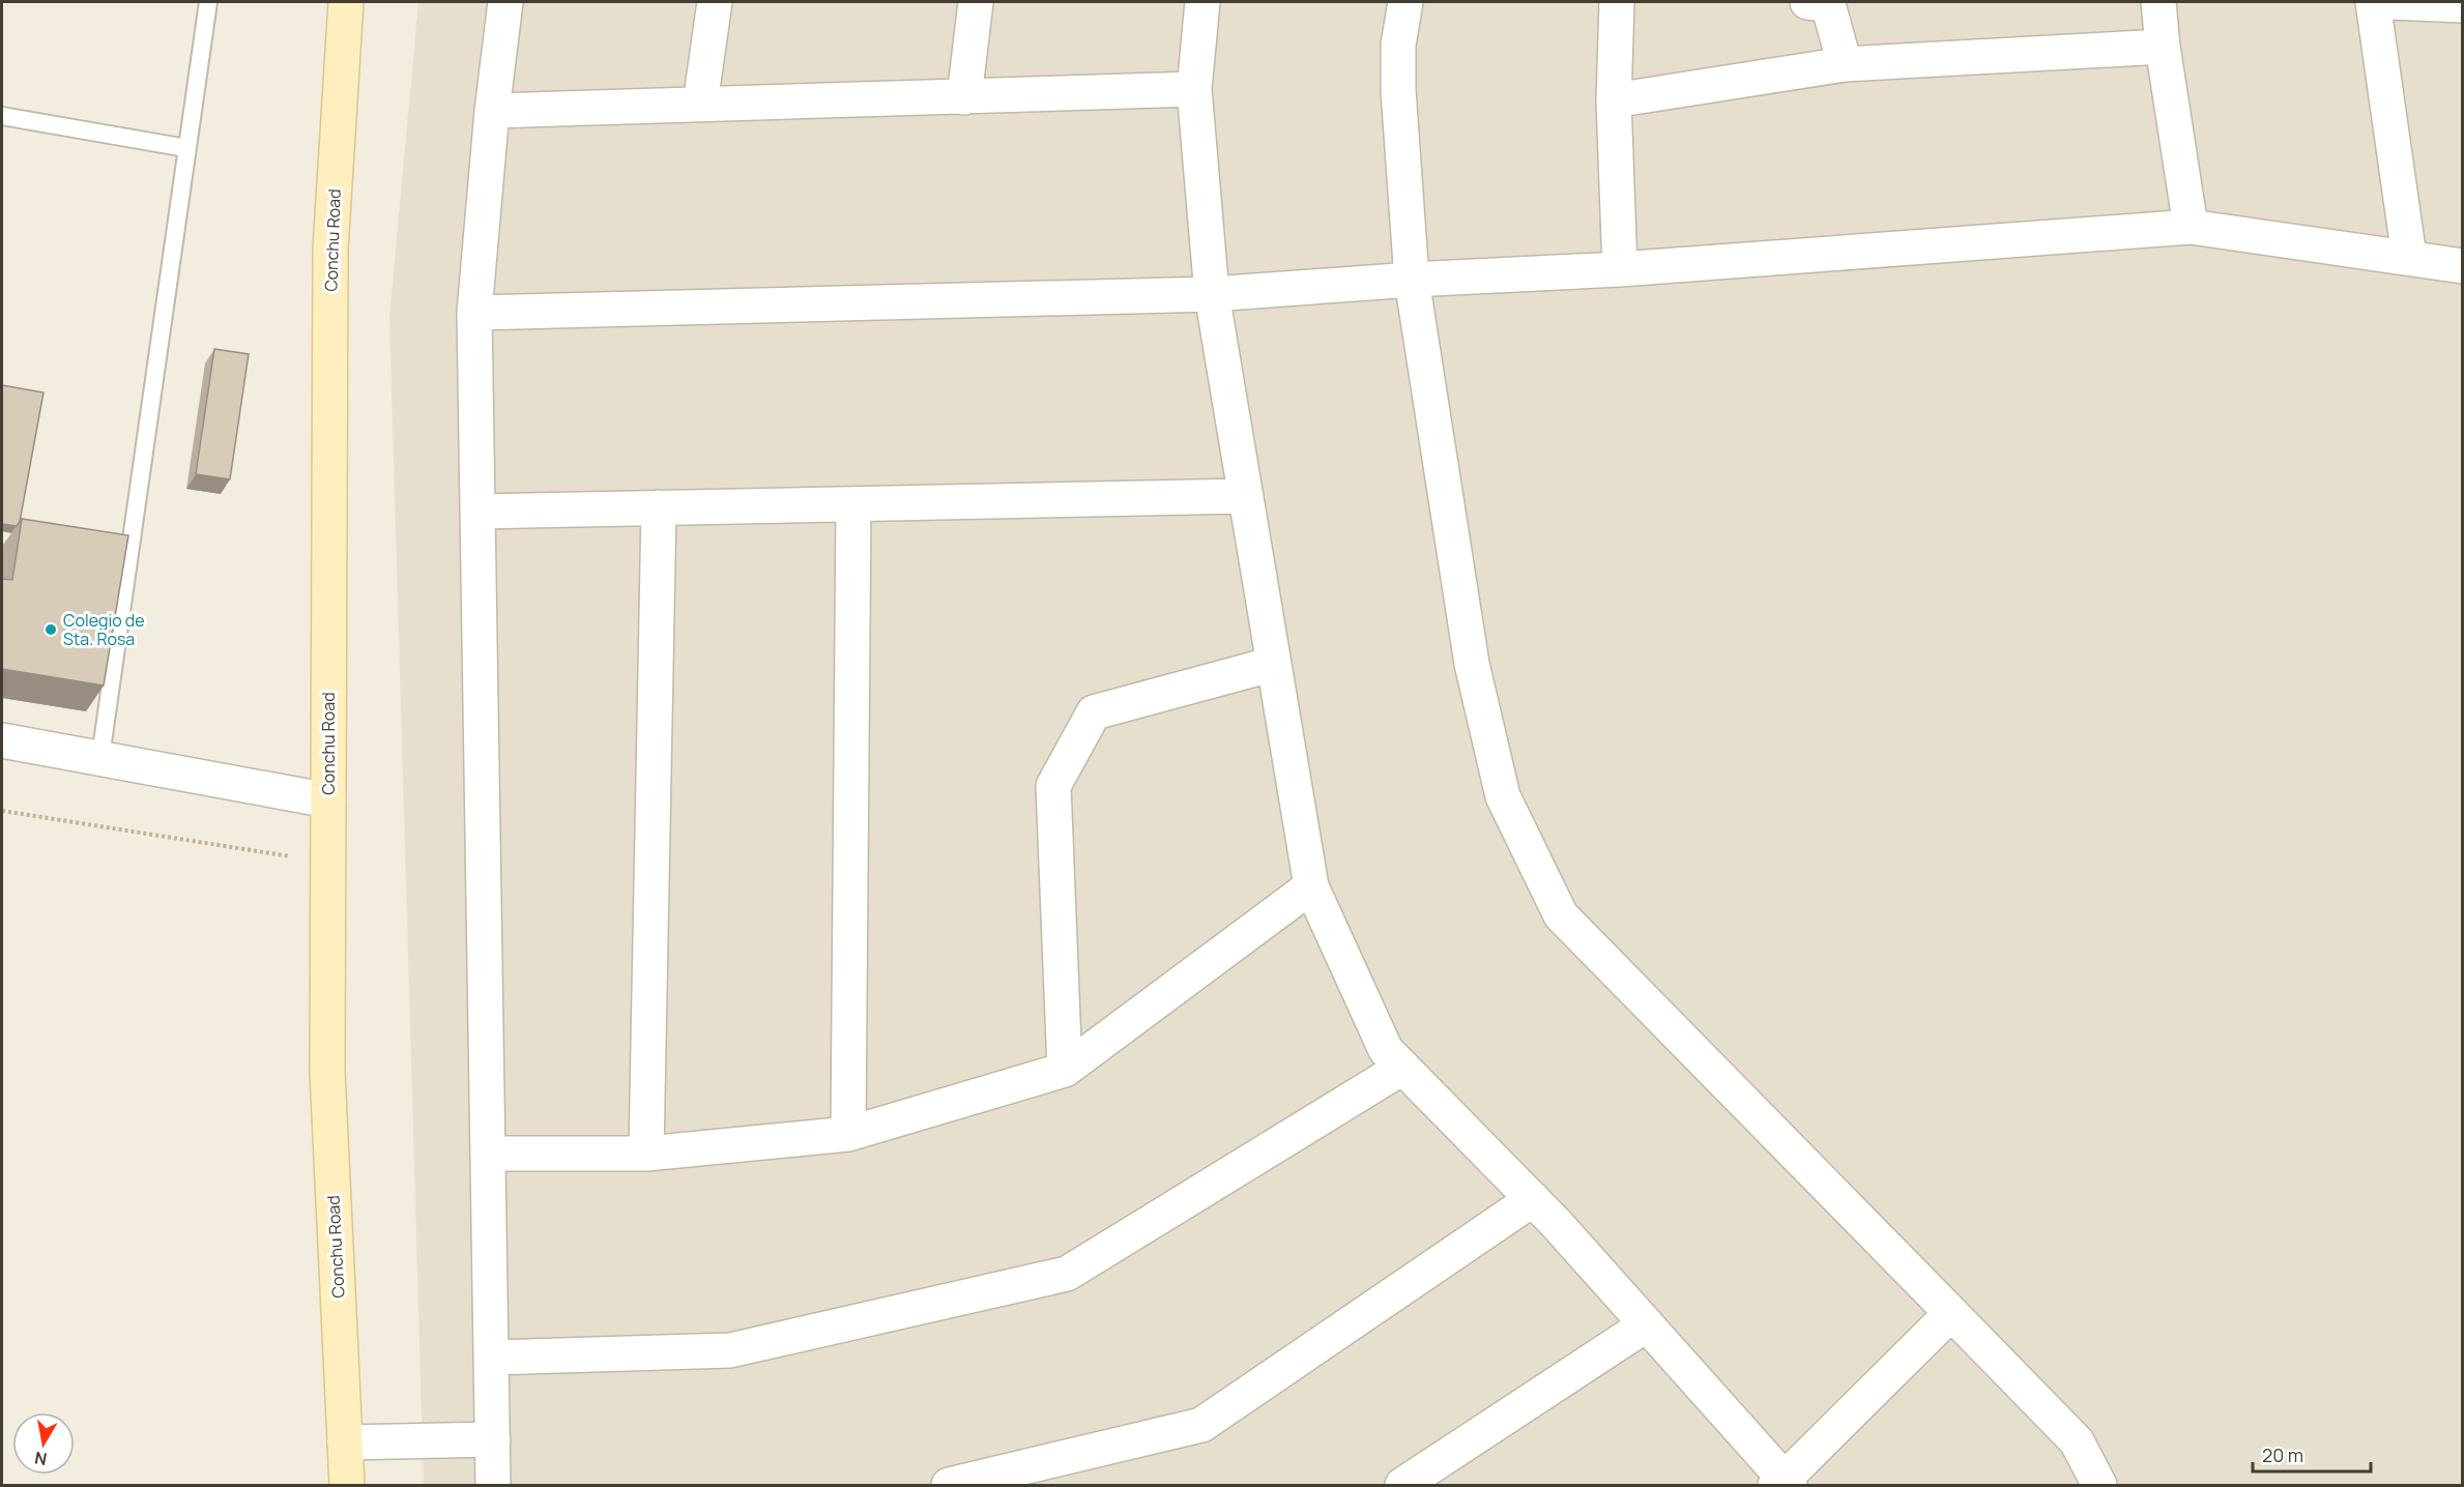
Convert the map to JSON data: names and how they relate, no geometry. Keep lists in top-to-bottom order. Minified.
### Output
{"streets":{"main road":["Conchu Road"]},"places":["Colegio de Sta. Rosa"],"scale_bar":"20 m","north":"bottom"}
